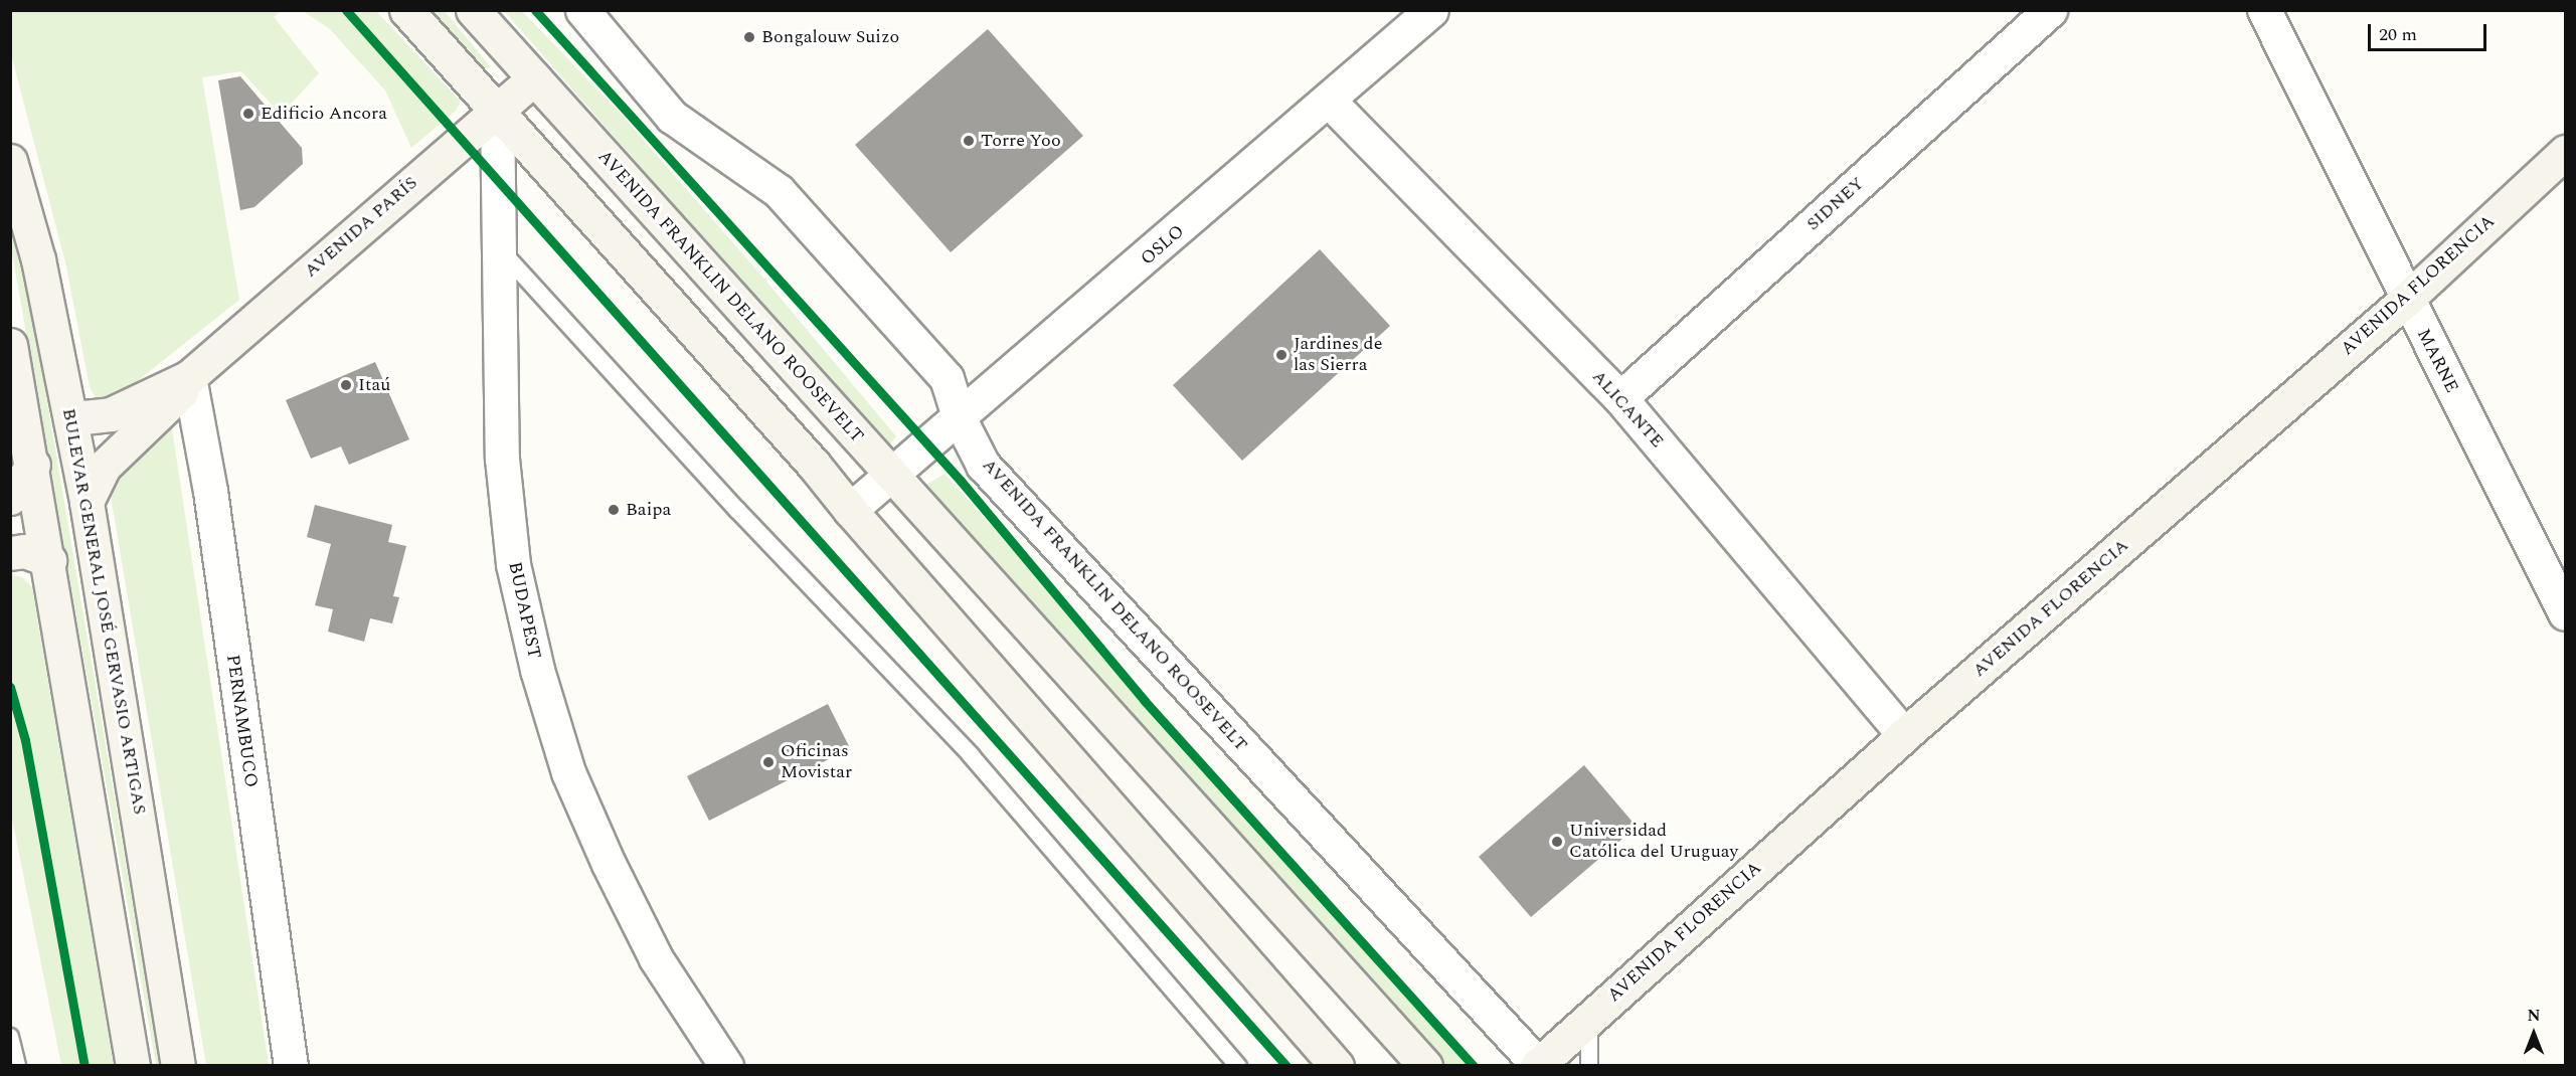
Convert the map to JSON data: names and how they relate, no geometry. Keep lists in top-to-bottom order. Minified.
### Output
{"streets":{"main road":["AVENIDA PARÍS","AVENIDA FLORENCIA","AVENIDA FRANKLIN DELANO ROOSEVELT","BULEVAR GENERAL JOSÉ GERVASIO ARTIGAS"],"street":["SIDNEY","OSLO","MARNE","ALICANTE","BUDAPEST","PERNAMBUCO"]},"crossings":[["SIDNEY","ALICANTE"],["AVENIDA PARÍS","AVENIDA FRANKLIN DELANO ROOSEVELT"],["AVENIDA PARÍS","BUDAPEST"],["AVENIDA PARÍS","BULEVAR GENERAL JOSÉ GERVASIO ARTIGAS"],["AVENIDA PARÍS","PERNAMBUCO"],["OSLO","AVENIDA FRANKLIN DELANO ROOSEVELT"],["OSLO","ALICANTE"],["AVENIDA FLORENCIA","AVENIDA FRANKLIN DELANO ROOSEVELT"],["AVENIDA FLORENCIA","MARNE"],["AVENIDA FLORENCIA","ALICANTE"]],"places":["Bongalouw Suizo","Edificio Ancora","Torre Yoo","Jardines de las Sierra","Itaú","Baipa","Oficinas Movistar","Universidad Católica del Uruguay"],"scale_bar":"20 m","north":"top"}
